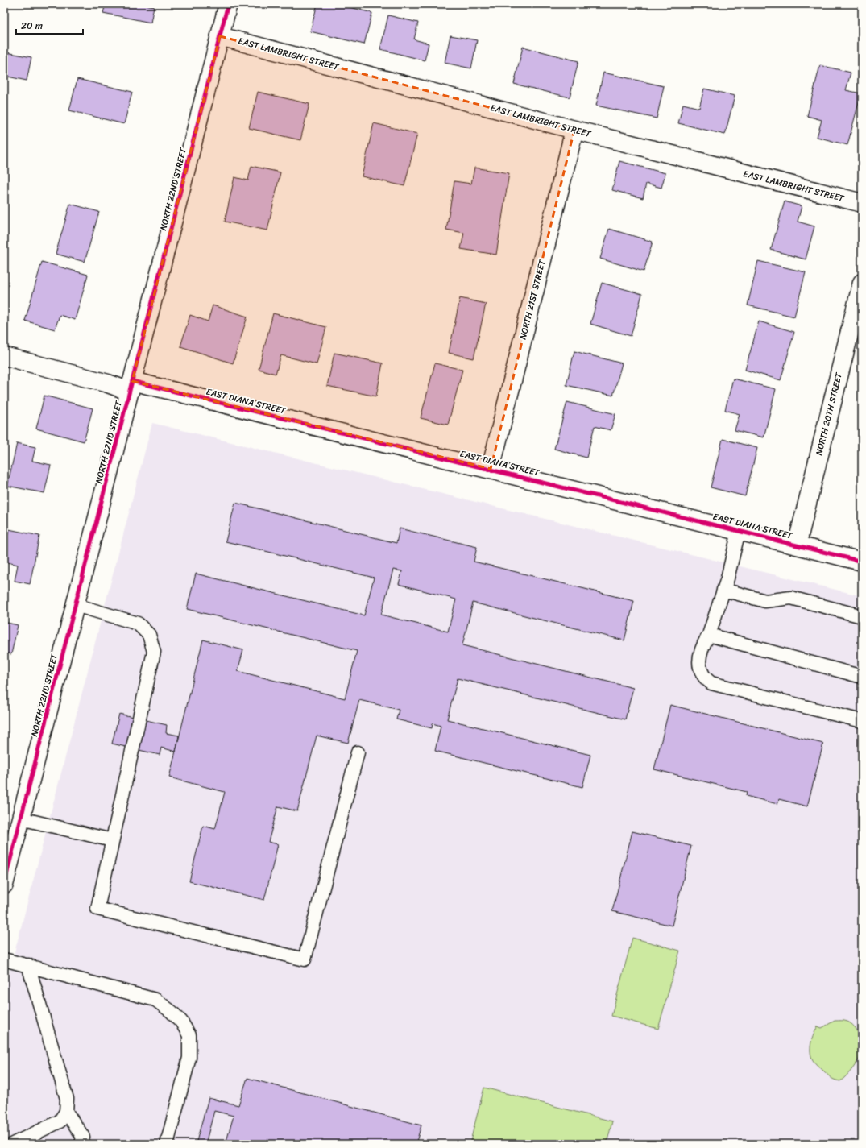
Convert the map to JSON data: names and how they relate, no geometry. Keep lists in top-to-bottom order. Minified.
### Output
{"streets":{"street":["EAST LAMBRIGHT STREET","NORTH 22ND STREET","NORTH 21ST STREET","EAST DIANA STREET","NORTH 20TH STREET"]},"crossings":[["EAST LAMBRIGHT STREET","NORTH 22ND STREET"],["EAST LAMBRIGHT STREET","NORTH 21ST STREET"],["NORTH 22ND STREET","EAST DIANA STREET"],["NORTH 21ST STREET","EAST DIANA STREET"],["EAST DIANA STREET","NORTH 20TH STREET"]],"scale_bar":"20 m"}
